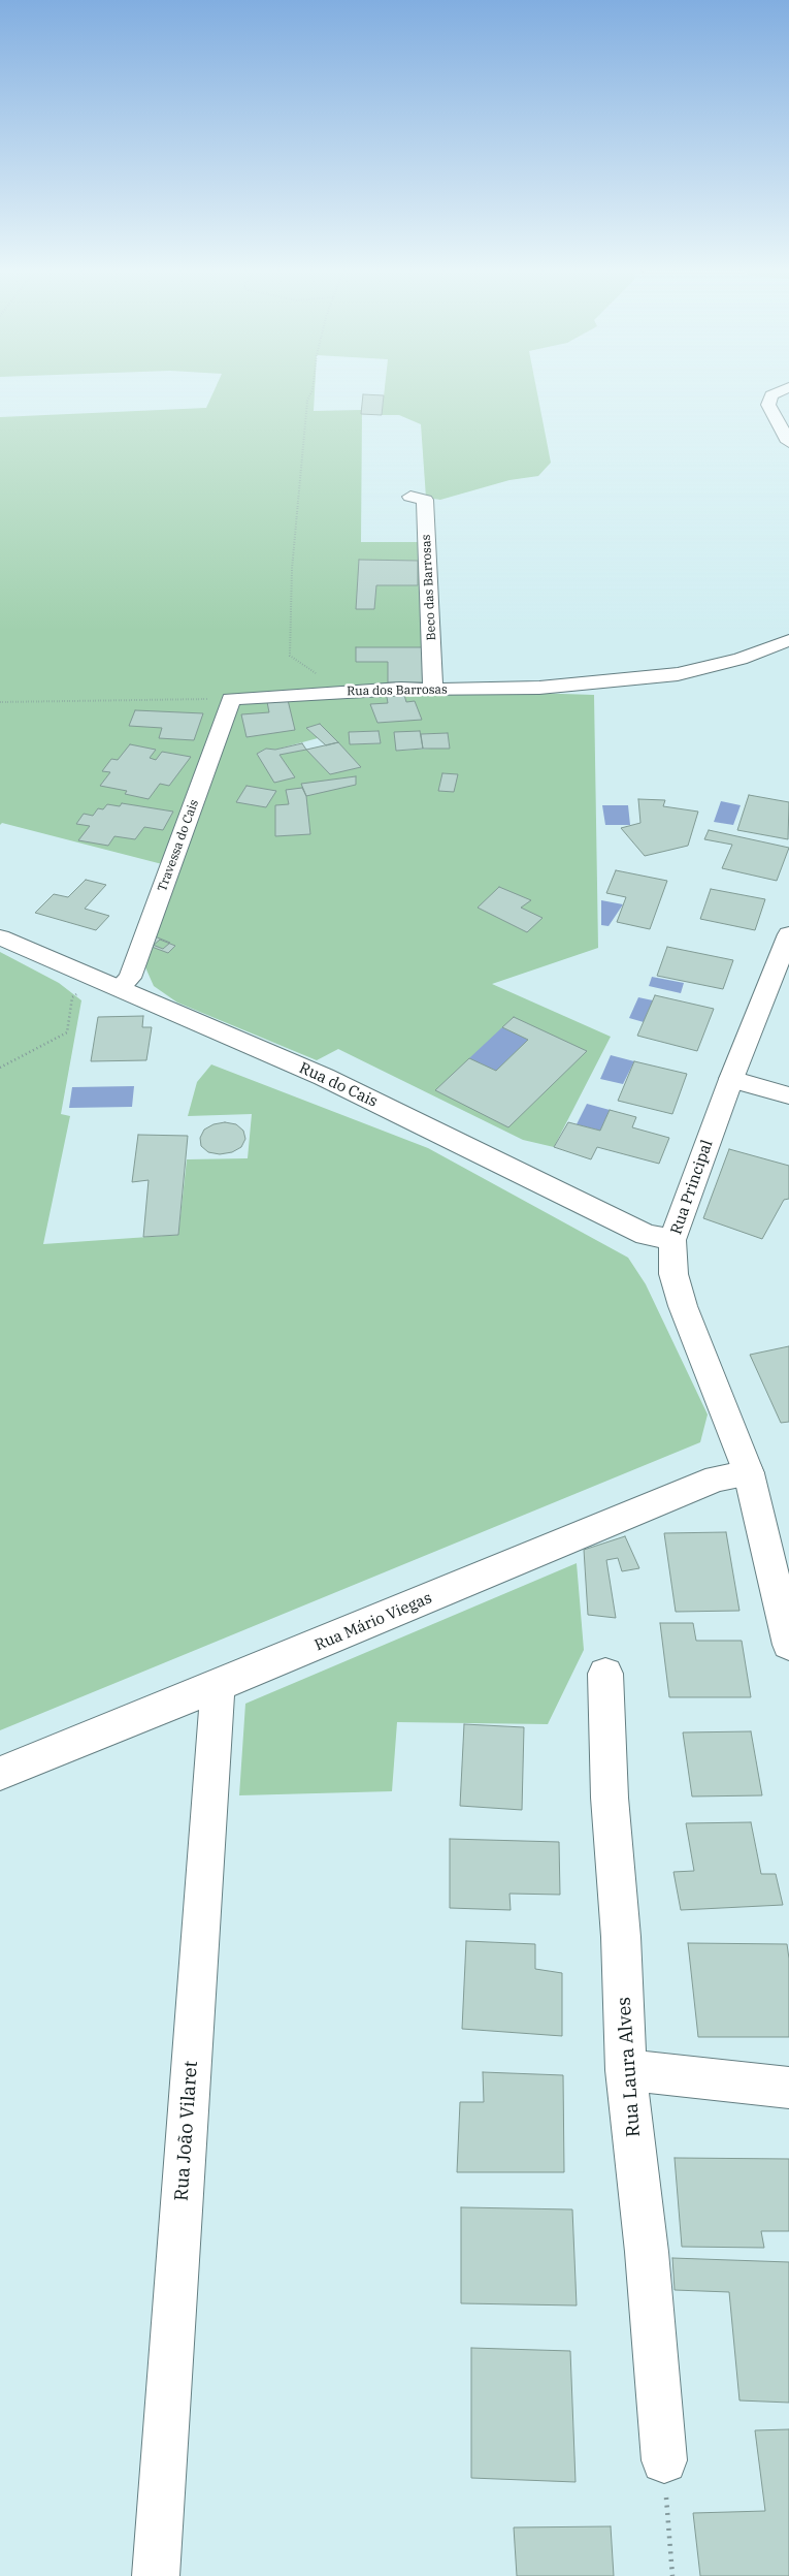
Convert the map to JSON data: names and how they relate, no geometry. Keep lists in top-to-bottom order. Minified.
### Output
{"streets":{"street":["Beco das Barrosas","Rua dos Barrosas","Travessa do Cais","Rua do Cais","Rua Principal","Rua Mário Viegas","Rua Laura Alves","Rua João Vilaret"]},"crossings":[["Beco das Barrosas","Rua dos Barrosas"],["Rua dos Barrosas","Travessa do Cais"],["Travessa do Cais","Rua do Cais"],["Rua do Cais","Rua Principal"],["Rua Principal","Rua Mário Viegas"],["Rua Mário Viegas","Rua João Vilaret"]]}
